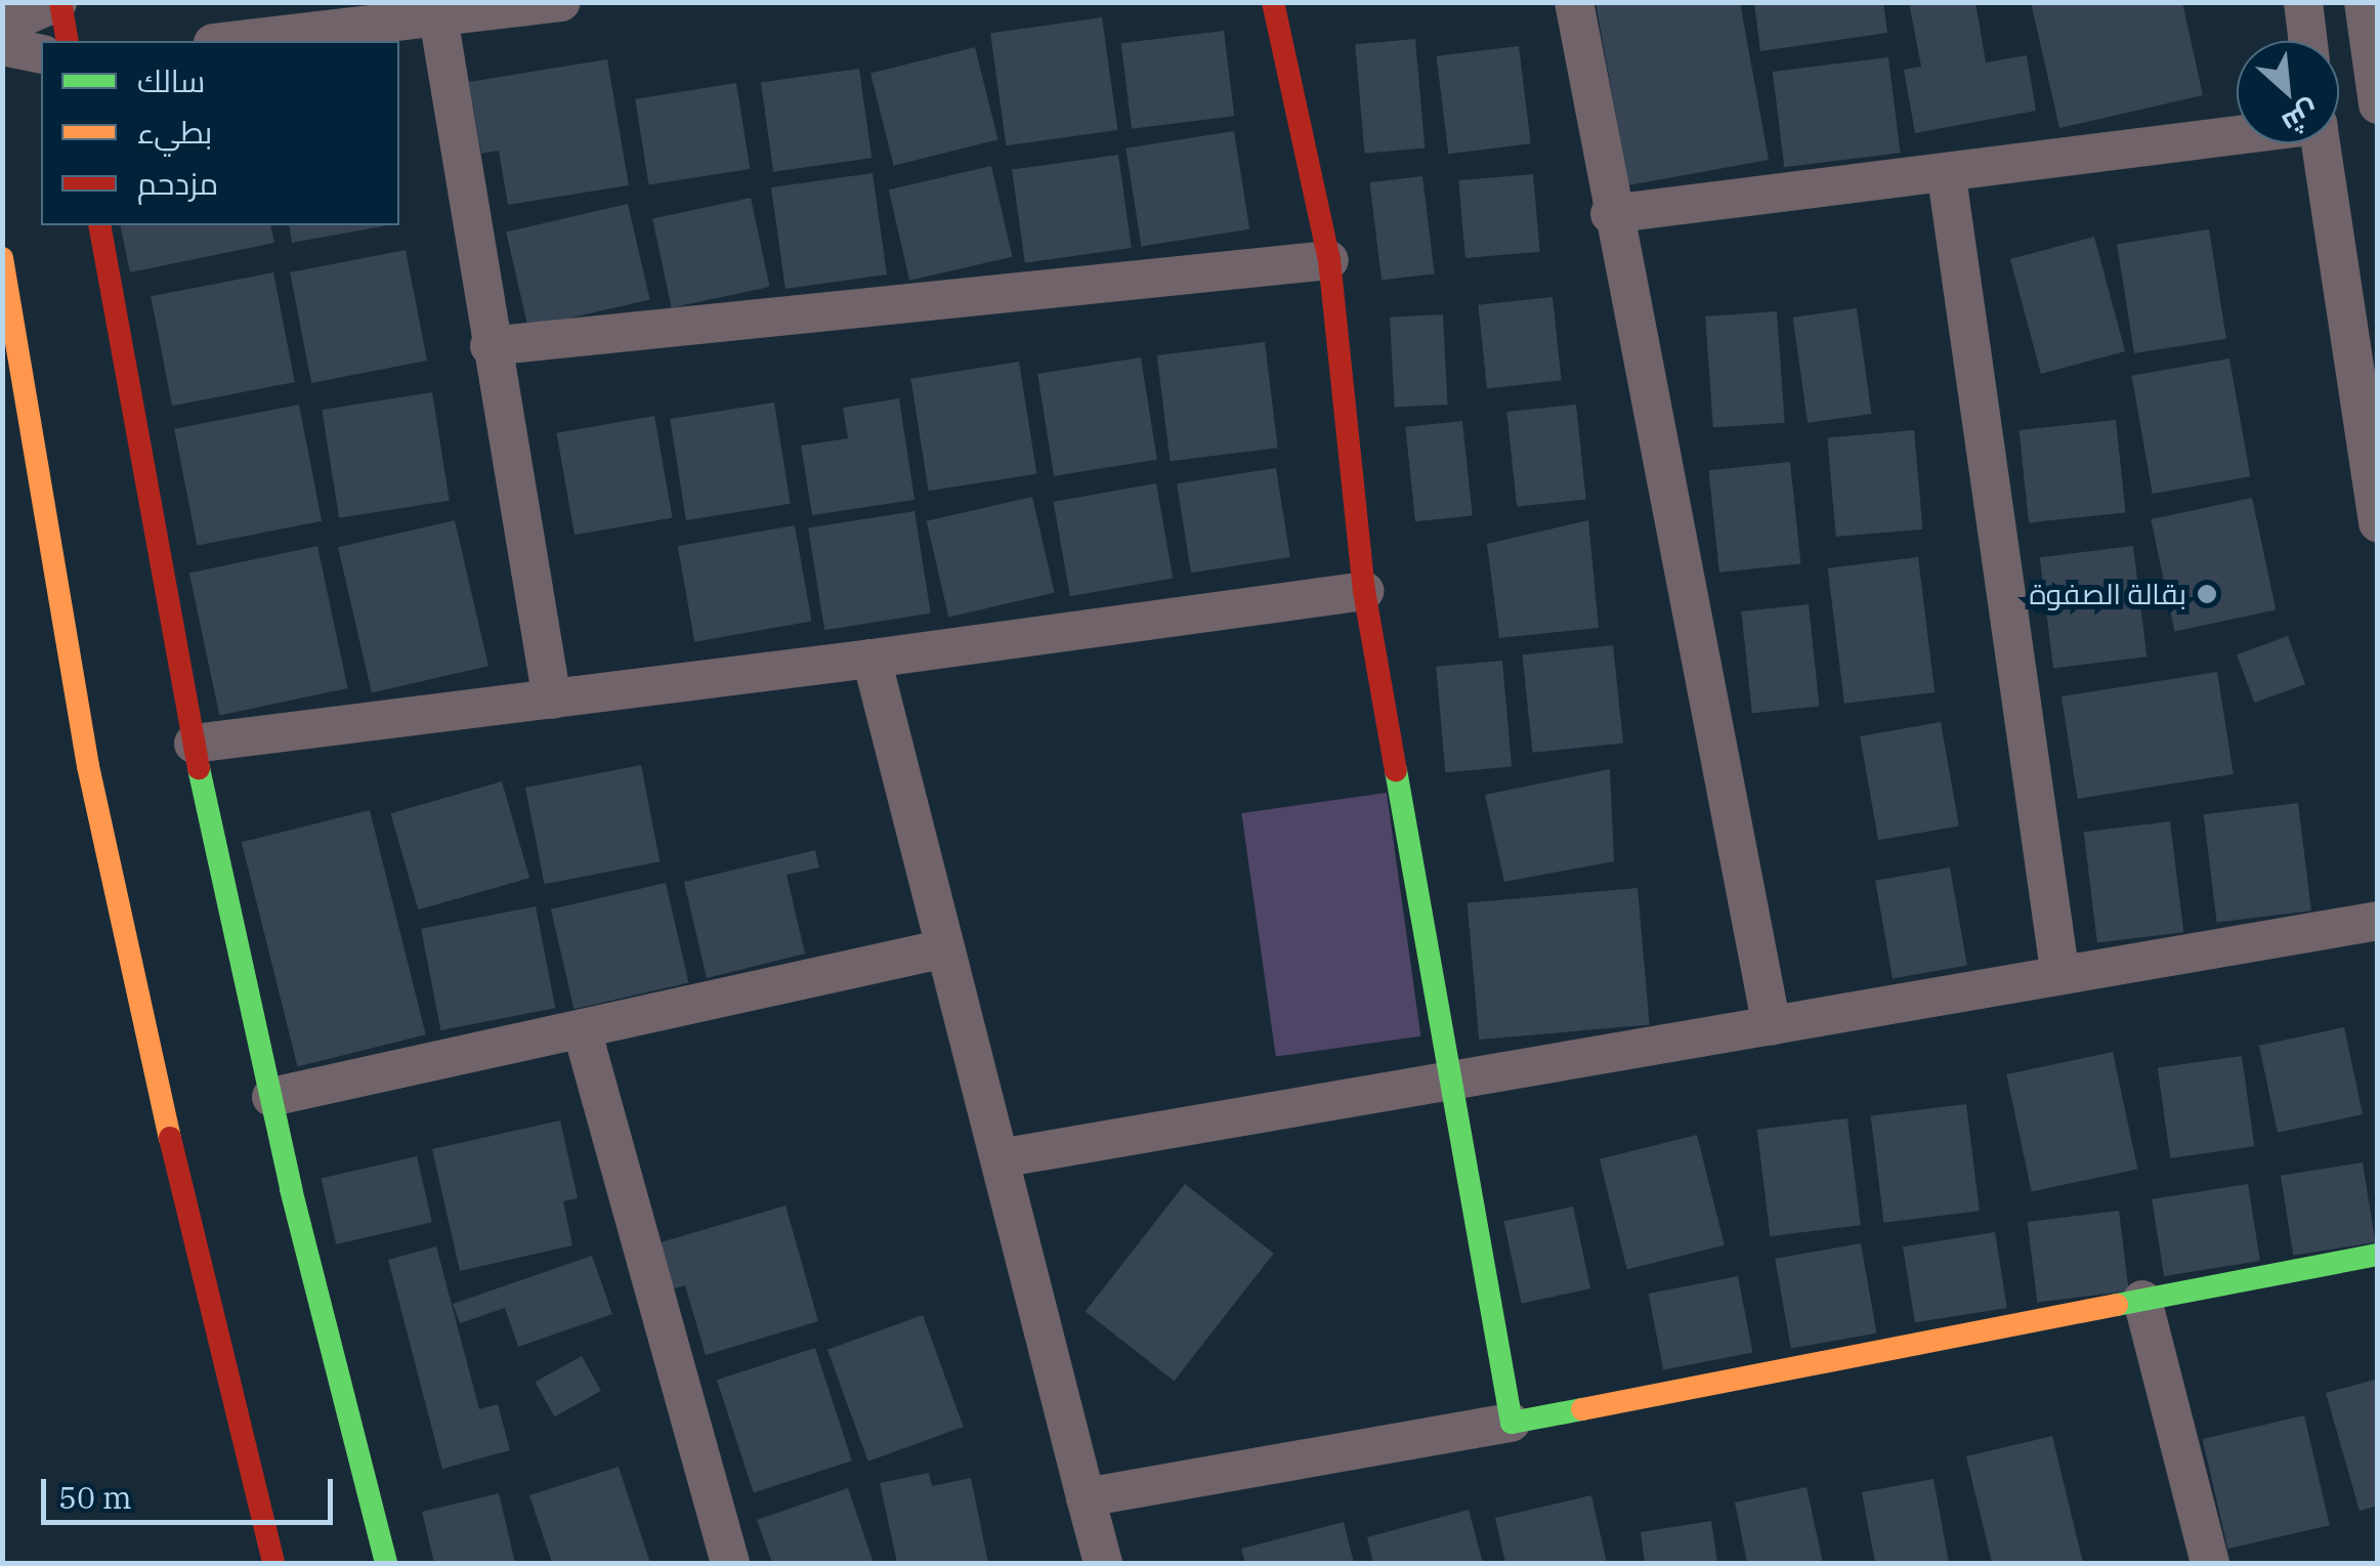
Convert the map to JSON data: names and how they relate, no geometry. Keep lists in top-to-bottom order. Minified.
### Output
{"places":["بقالة الصفوة"],"legend":["سالك","بطيء","مزدحم"],"scale_bar":"50 m","north":"bottom right"}
